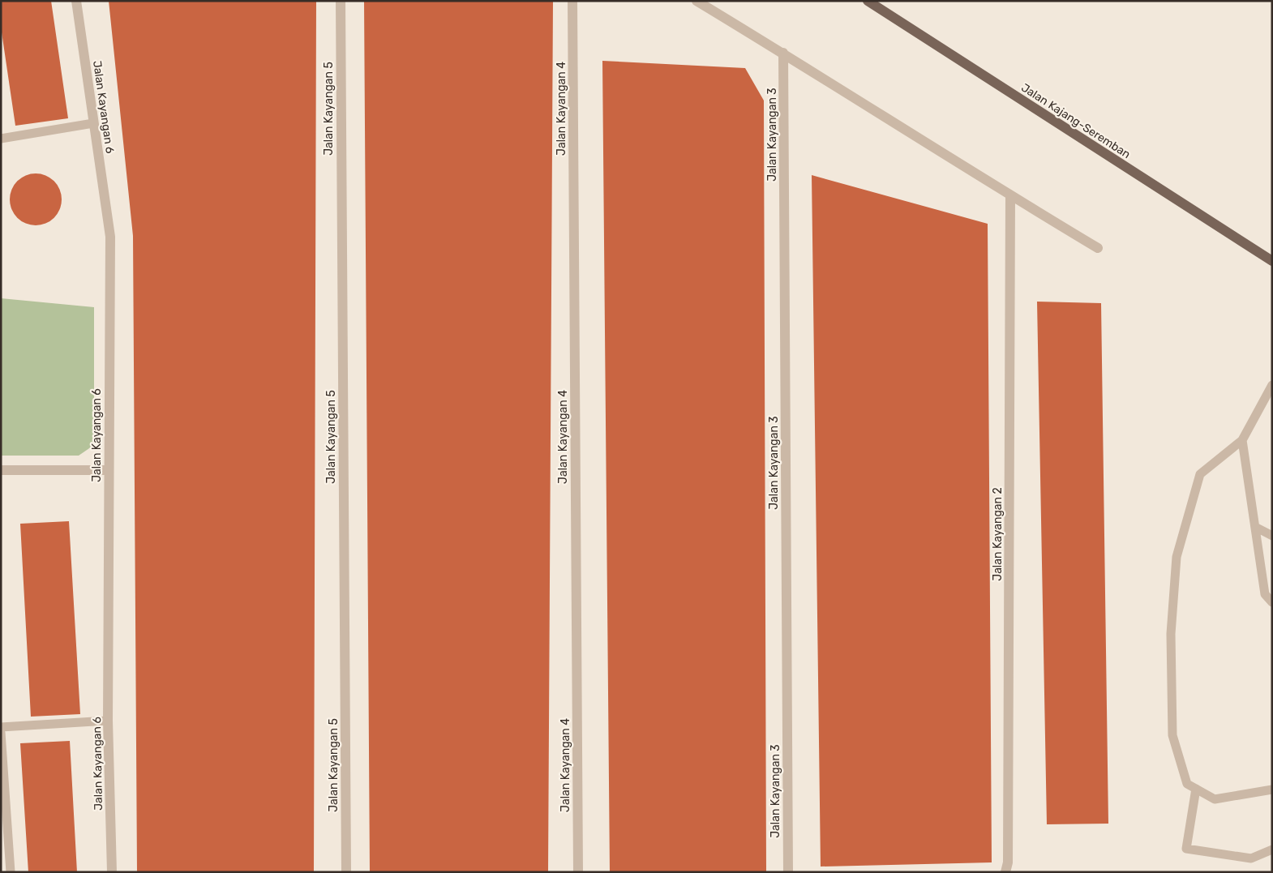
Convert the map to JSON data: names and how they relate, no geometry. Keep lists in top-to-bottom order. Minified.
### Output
{"streets":{"main road":["Jalan Kajang-Seremban"],"street":["Jalan Kayangan 6","Jalan Kayangan 5","Jalan Kayangan 4","Jalan Kayangan 3","Jalan Kayangan 2"]}}
